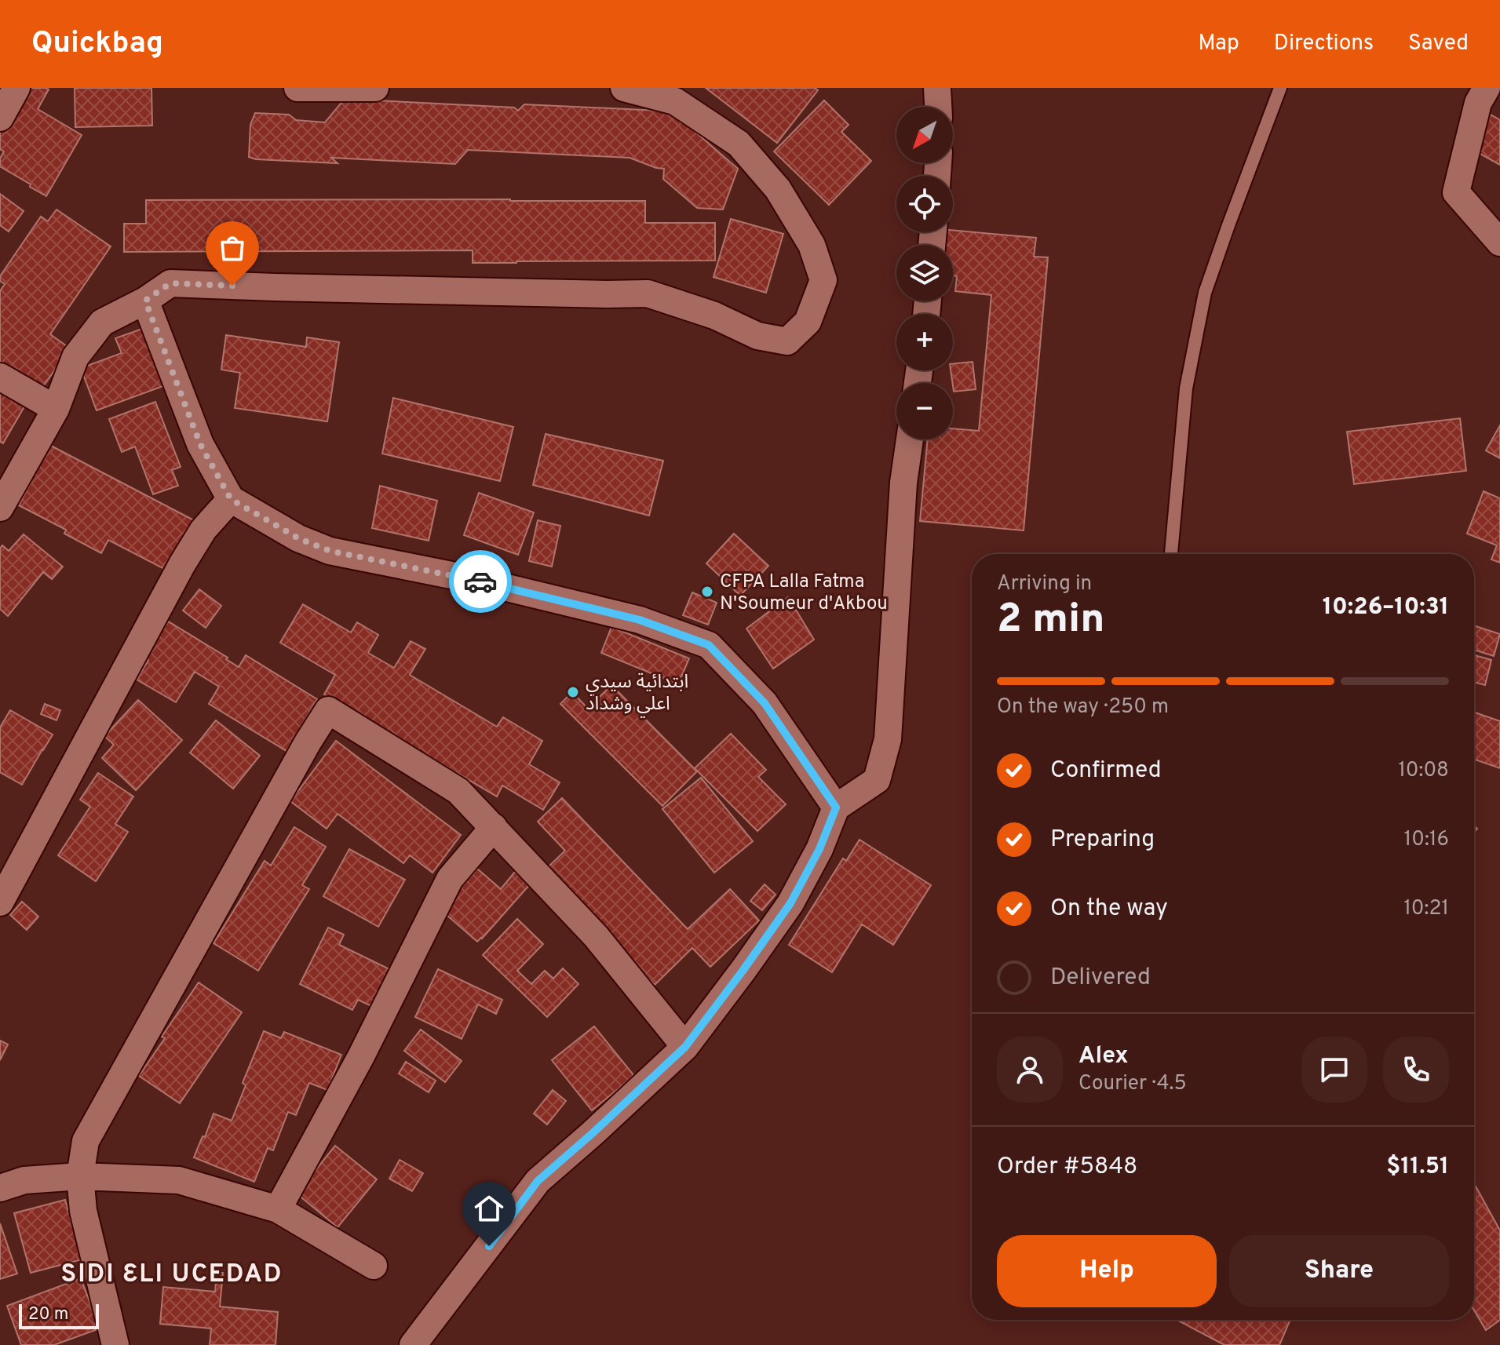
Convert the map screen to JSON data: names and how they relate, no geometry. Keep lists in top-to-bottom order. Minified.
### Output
{"districts":["SIDI ƐLI UCEDAD"],"places":["CFPA Lalla Fatma N'Soumeur d'Akbou","ابتدائية سيدي اعلي وشداد"],"scale_bar":"20 m","north":"bottom left","page":{"header":"Quickbag","nav":["Map","Directions","Saved"],"map_buttons":["+","−"],"heading":["2 min","Arriving in","10:26–10:31"],"panel":["Alex","Courier · 4.5","Order #5848","$11.51"],"bar":"On the way · 250 m","list":[["Confirmed","10:08"],["Preparing","10:16"],["On the way","10:21"],"Delivered"],"buttons":["Help","Share"],"scale":"20 m"}}
